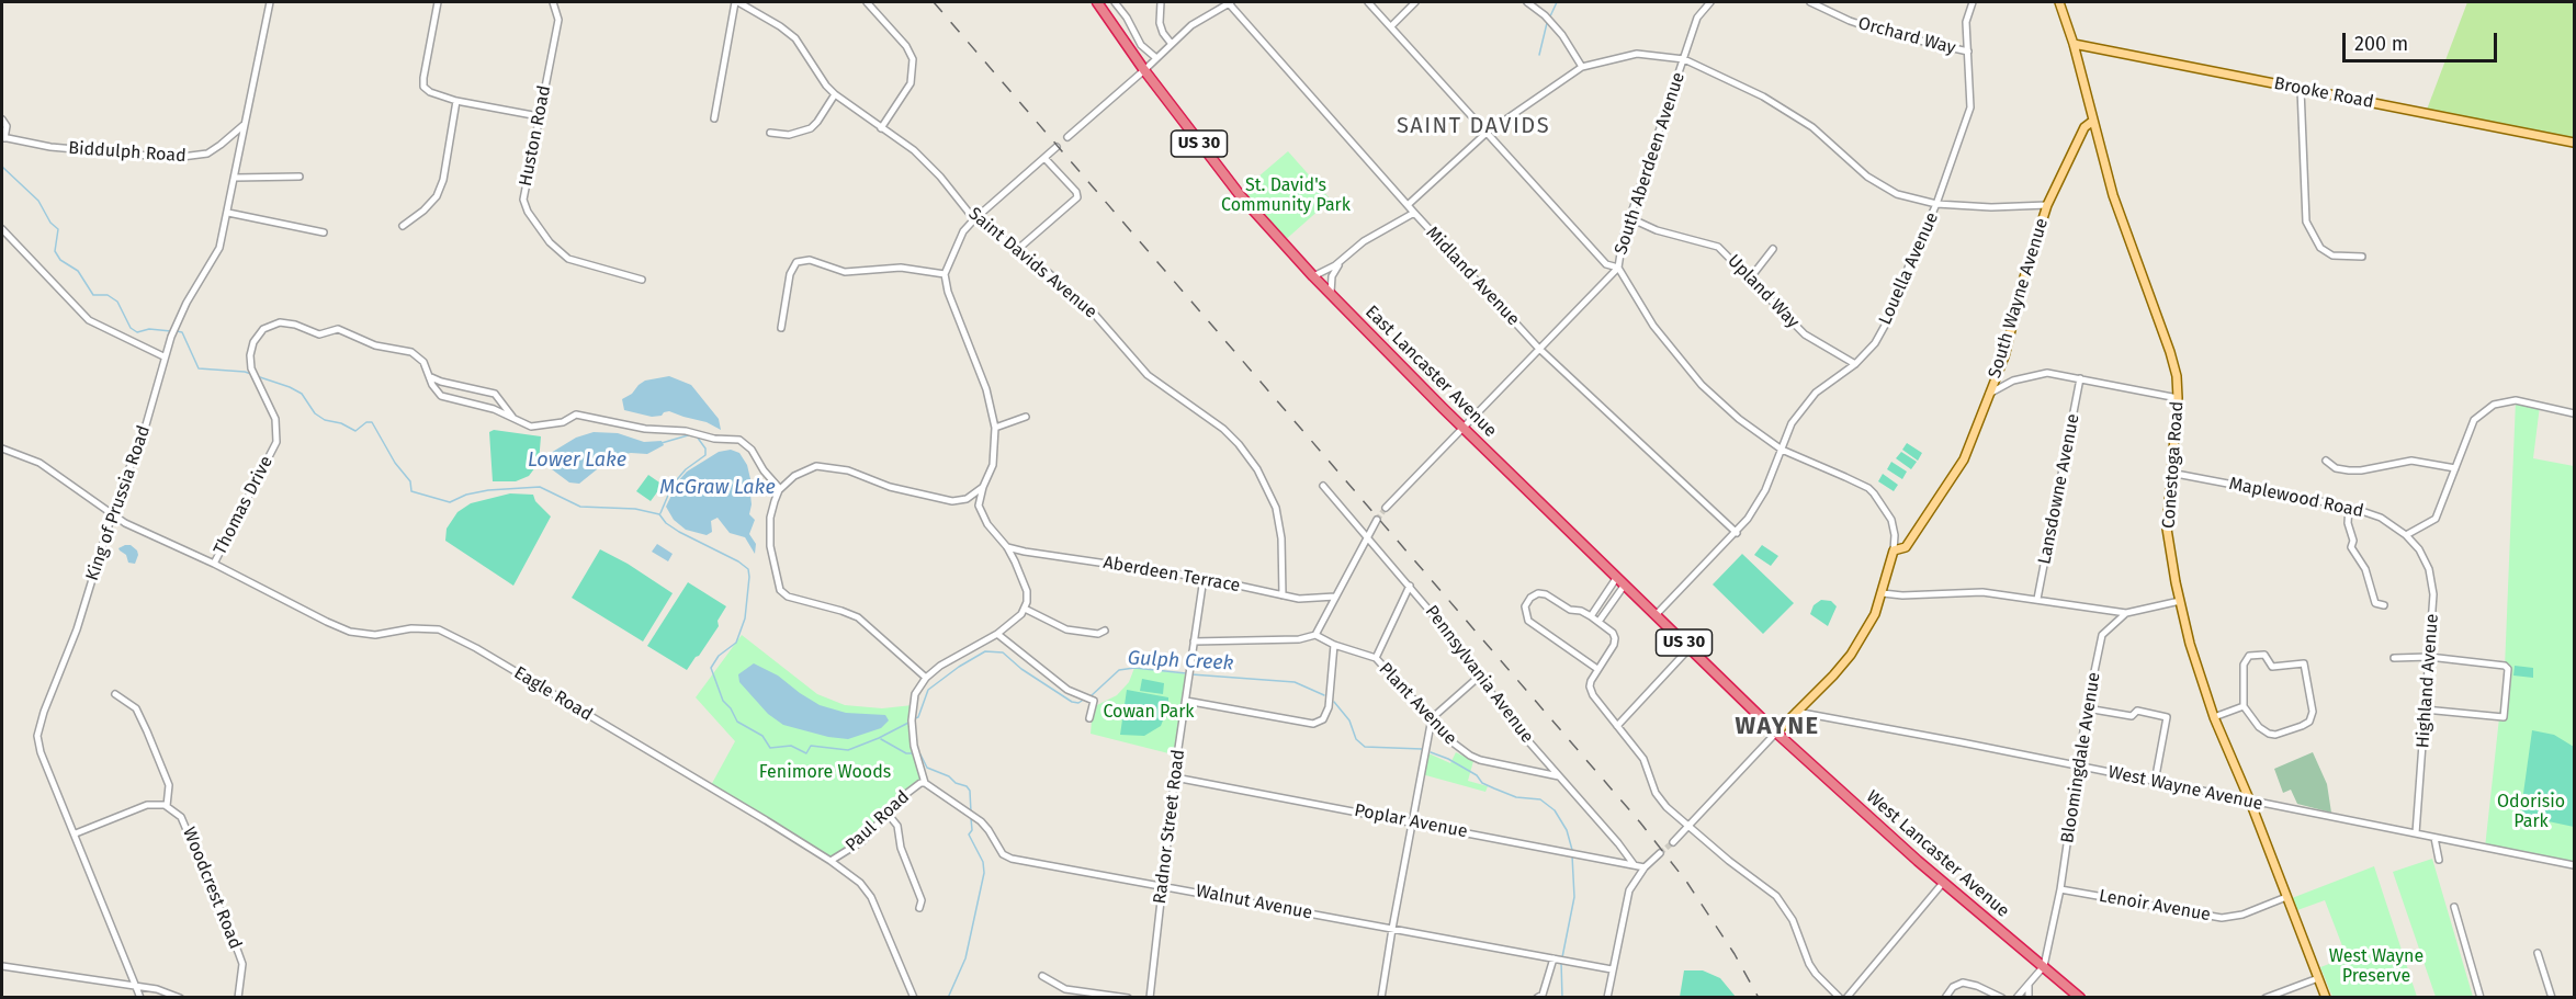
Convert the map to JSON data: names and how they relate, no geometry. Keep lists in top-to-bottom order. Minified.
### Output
{"streets":{"highway":["US 30","East Lancaster Avenue","West Lancaster Avenue"],"main road":["Brooke Road","South Wayne Avenue","Conestoga Road"],"street":["Orchard Way","Huston Road","Biddulph Road","South Aberdeen Avenue","Saint Davids Avenue","Louella Avenue","Midland Avenue","Upland Way","Lansdowne Avenue","Maplewood Road","King of Prussia Road","Thomas Drive","Aberdeen Terrace","Pennsylvania Avenue","Highland Avenue","Eagle Road","Plant Avenue","Bloomingdale Avenue","West Wayne Avenue","Paul Road","Poplar Avenue","Radnor Street Road","Woodcrest Road","Walnut Avenue","Lenoir Avenue"]},"crossings":[["Orchard Way","Louella Avenue"],["Brooke Road","Conestoga Road"],["Biddulph Road","King of Prussia Road"],["South Aberdeen Avenue","Midland Avenue"],["South Aberdeen Avenue","Upland Way"],["South Aberdeen Avenue","East Lancaster Avenue"],["Saint Davids Avenue","Aberdeen Terrace"],["Louella Avenue","Midland Avenue"],["Louella Avenue","Upland Way"],["Louella Avenue","East Lancaster Avenue"],["South Wayne Avenue","Conestoga Road"],["East Lancaster Avenue","West Lancaster Avenue"],["Conestoga Road","Maplewood Road"],["Conestoga Road","Bloomingdale Avenue"],["Conestoga Road","West Wayne Avenue"],["Conestoga Road","Lenoir Avenue"],["Maplewood Road","Highland Avenue"],["King of Prussia Road","Eagle Road"],["Thomas Drive","Eagle Road"],["Aberdeen Terrace","Radnor Street Road"],["Pennsylvania Avenue","Plant Avenue"],["Pennsylvania Avenue","Poplar Avenue"],["Highland Avenue","West Wayne Avenue"],["Eagle Road","Paul Road"],["Bloomingdale Avenue","West Wayne Avenue"],["Bloomingdale Avenue","West Lancaster Avenue"],["Bloomingdale Avenue","Lenoir Avenue"],["Paul Road","Walnut Avenue"],["Poplar Avenue","Radnor Street Road"],["Radnor Street Road","Walnut Avenue"]],"districts":["SAINT DAVIDS","WAYNE"],"water":["Lower Lake","McGraw Lake","Gulph Creek"],"parks":["St. David's Community Park","Cowan Park","Fenimore Woods","Odorisio Park","West Wayne Preserve"],"scale_bar":"200 m"}
